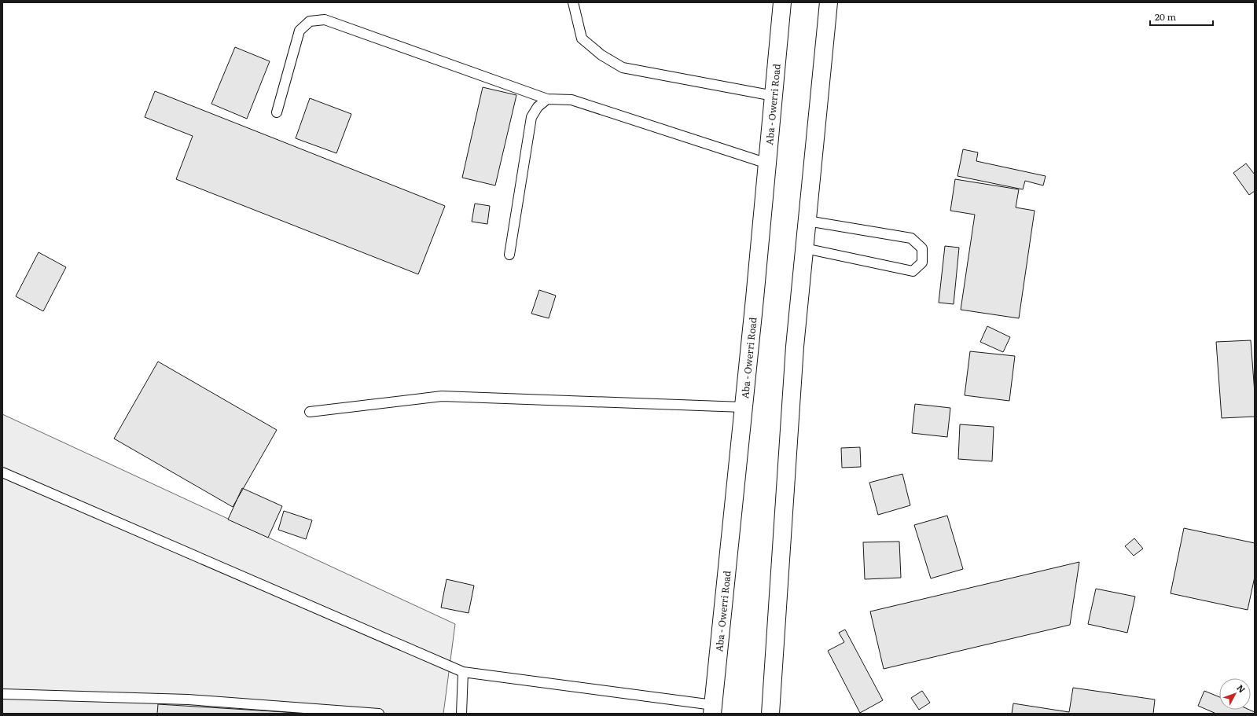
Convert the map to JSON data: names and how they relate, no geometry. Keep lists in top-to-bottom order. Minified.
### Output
{"streets":{"highway":["Aba - Owerri Road"]},"scale_bar":"20 m","north":"top right"}
